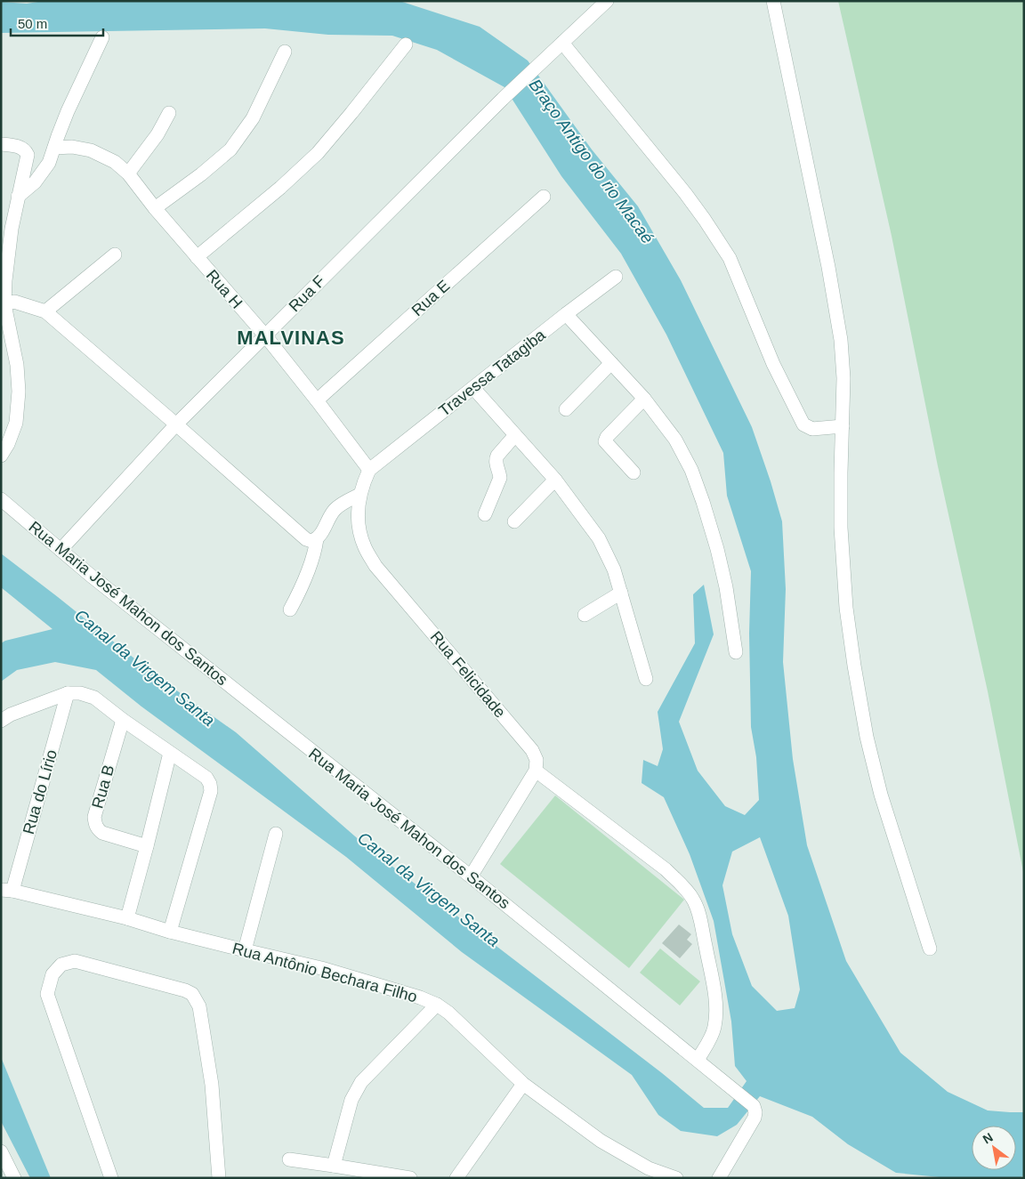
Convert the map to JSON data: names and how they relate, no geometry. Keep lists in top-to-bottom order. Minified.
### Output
{"streets":{"street":["Rua H","Rua F","Rua E","Travessa Tatagiba","Rua Maria José Mahon dos Santos","Rua Felicidade","Rua B","Rua do Lírio","Rua Antônio Bechara Filho"]},"crossings":[["Rua H","Rua F"],["Rua H","Rua E"],["Rua H","Travessa Tatagiba"],["Rua H","Rua Felicidade"],["Rua F","Rua Maria José Mahon dos Santos"],["Travessa Tatagiba","Rua Felicidade"],["Rua do Lírio","Rua Antônio Bechara Filho"]],"districts":["MALVINAS"],"water":["Braço Antigo do rio Macaé","Canal da Virgem Santa"],"scale_bar":"50 m","north":"top left"}
